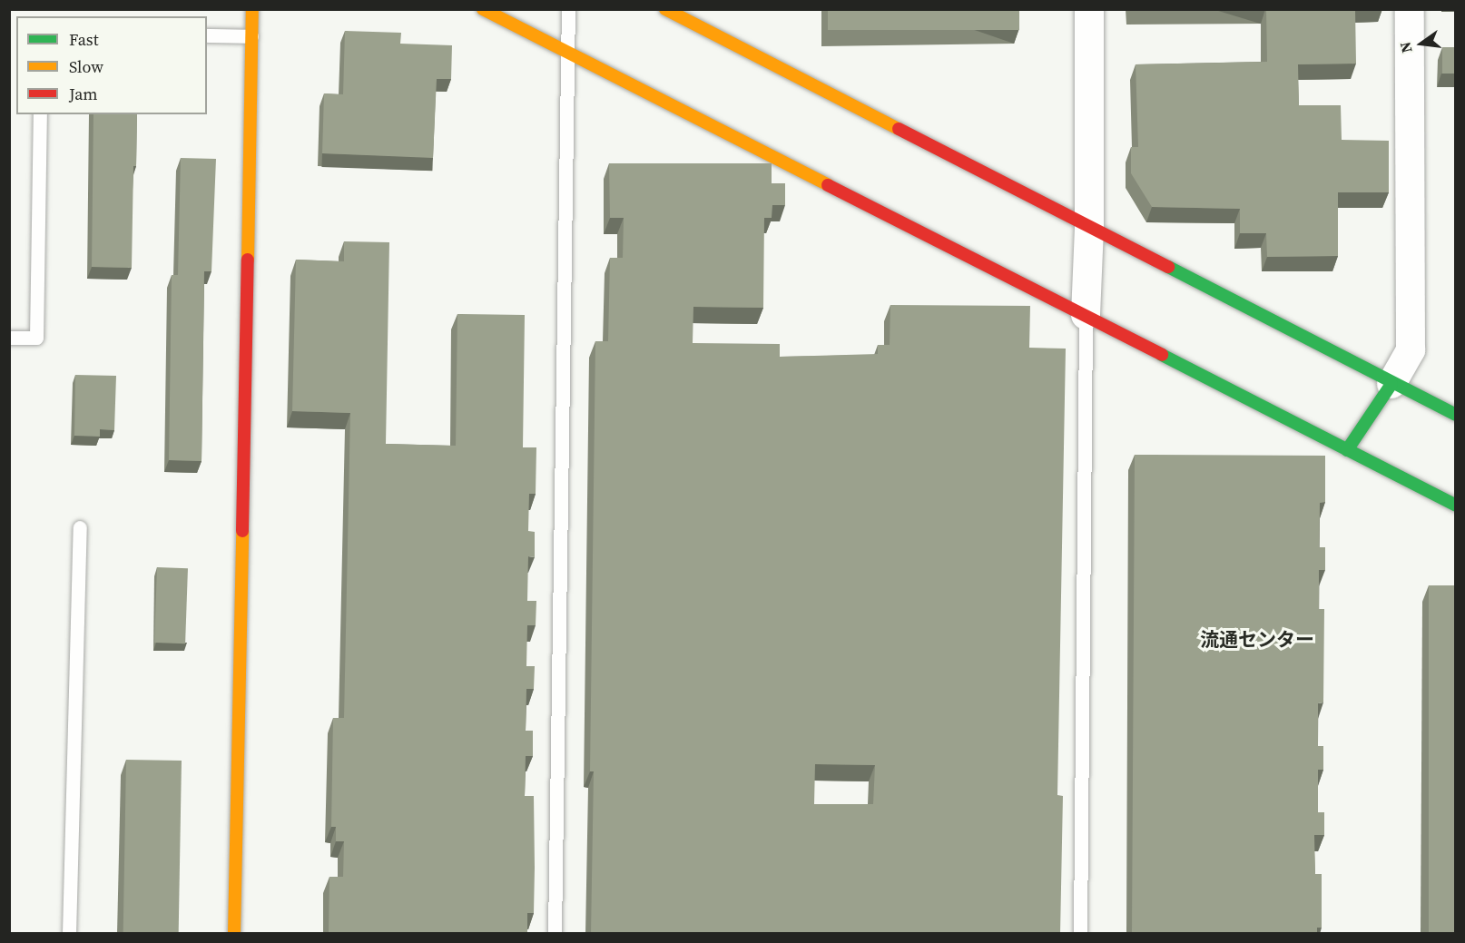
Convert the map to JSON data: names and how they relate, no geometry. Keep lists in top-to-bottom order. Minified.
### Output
{"districts":["流通センター"],"legend":["Fast","Slow","Jam"],"north":"left"}
